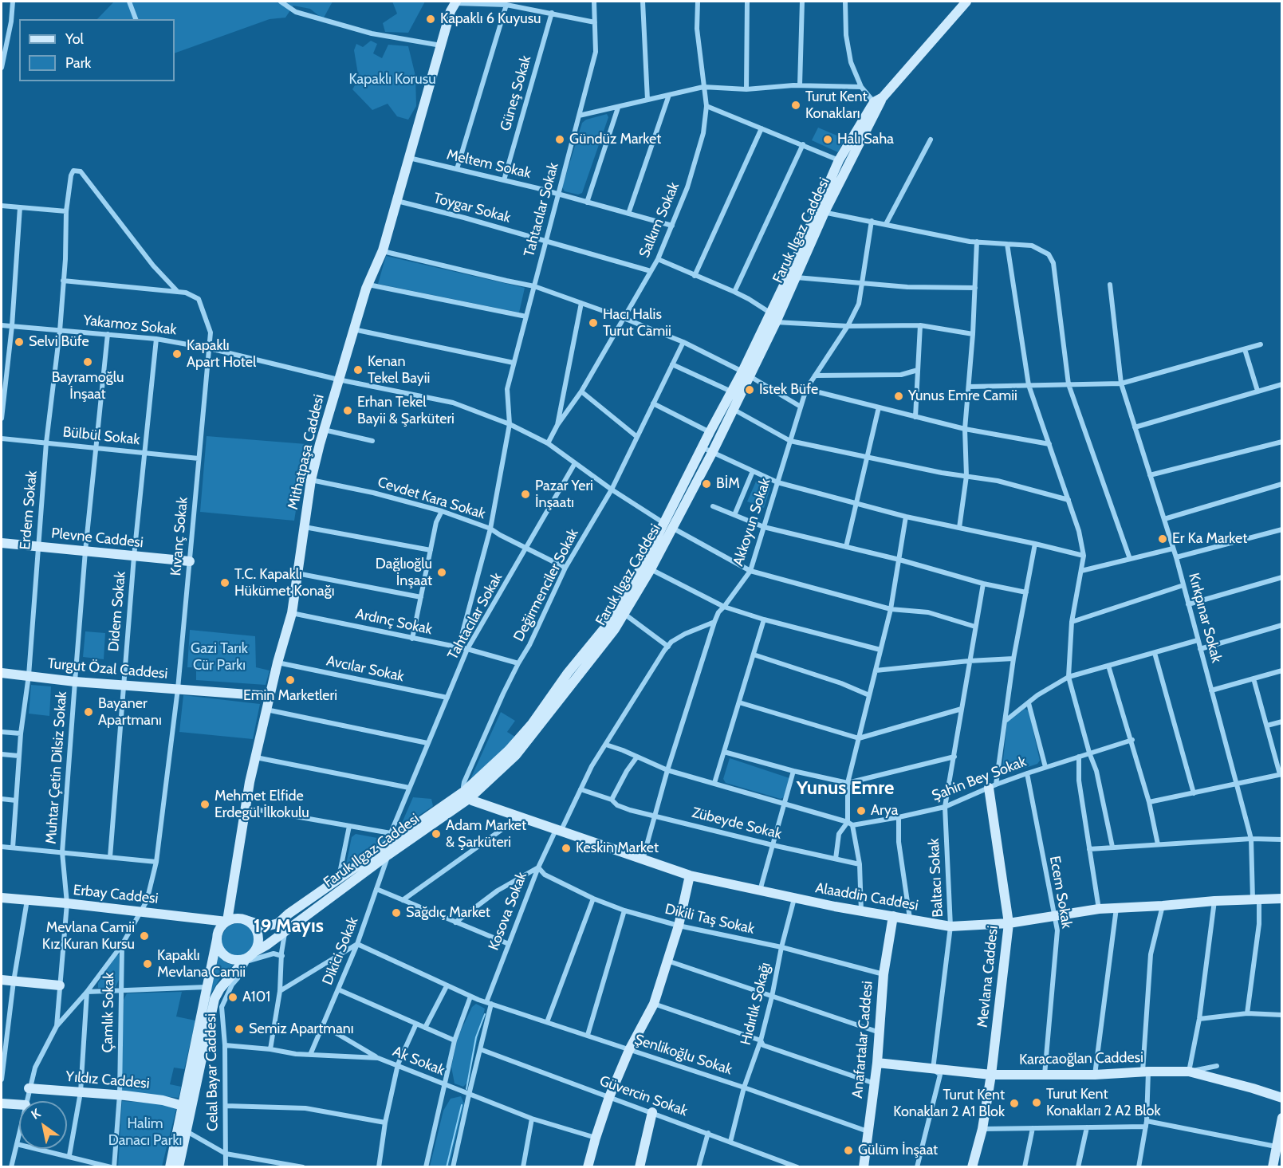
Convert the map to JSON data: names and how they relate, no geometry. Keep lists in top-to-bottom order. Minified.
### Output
{"streets":{"street":["Güneş Sokak","Meltem Sokak","Toygar Sokak","Tahtacılar Sokak","Salkım Sokak","Faruk Ilgaz Caddesi","Yakamoz Sokak","Bülbül Sokak","Mithatpaşa Caddesi","Cevdet Kara Sokak","Erdem Sokak","Akkoyun Sokak","Kıvanç Sokak","Plevne Caddesi","Değirmenciler Sokak","Didem Sokak","Kırkpınar Sokak","Ardınç Sokak","Turgut Özal Caddesi","Avcılar Sokak","Muhtar Çetin Dilsiz Sokak","Şahin Bey Sokak","Zübeyde Sokak","Baltacı Sokak","Ecem Sokak","Erbay Caddesi","Alaaddin Caddesi","Kosova Sokak","Dikili Taş Sokak","Dikici Sokak","Mevlana Caddesi","Hıdırlık Sokağı","Çamlık Sokak","Anafartalar Caddesi","Şenlikoğlu Sokak","Karacaoğlan Caddesi","Ak Sokak","Celal Bayar Caddesi","Yıldız Caddesi","Güvercin Sokak"]},"crossings":[["Güneş Sokak","Meltem Sokak"],["Meltem Sokak","Tahtacılar Sokak"],["Meltem Sokak","Salkım Sokak"],["Meltem Sokak","Mithatpaşa Caddesi"],["Toygar Sokak","Tahtacılar Sokak"],["Toygar Sokak","Salkım Sokak"],["Toygar Sokak","Mithatpaşa Caddesi"],["Tahtacılar Sokak","Faruk Ilgaz Caddesi"],["Tahtacılar Sokak","Yakamoz Sokak"],["Tahtacılar Sokak","Cevdet Kara Sokak"],["Tahtacılar Sokak","Ardınç Sokak"],["Tahtacılar Sokak","Avcılar Sokak"],["Faruk Ilgaz Caddesi","Yakamoz Sokak"],["Faruk Ilgaz Caddesi","Mithatpaşa Caddesi"],["Faruk Ilgaz Caddesi","Değirmenciler Sokak"],["Faruk Ilgaz Caddesi","Erbay Caddesi"],["Faruk Ilgaz Caddesi","Alaaddin Caddesi"],["Faruk Ilgaz Caddesi","Dikici Sokak"],["Faruk Ilgaz Caddesi","Celal Bayar Caddesi"],["Yakamoz Sokak","Mithatpaşa Caddesi"],["Yakamoz Sokak","Erdem Sokak"],["Yakamoz Sokak","Akkoyun Sokak"],["Yakamoz Sokak","Kıvanç Sokak"],["Yakamoz Sokak","Değirmenciler Sokak"],["Yakamoz Sokak","Didem Sokak"],["Yakamoz Sokak","Muhtar Çetin Dilsiz Sokak"],["Yakamoz Sokak","Baltacı Sokak"],["Bülbül Sokak","Erdem Sokak"],["Bülbül Sokak","Kıvanç Sokak"],["Bülbül Sokak","Didem Sokak"],["Bülbül Sokak","Muhtar Çetin Dilsiz Sokak"],["Mithatpaşa Caddesi","Cevdet Kara Sokak"],["Mithatpaşa Caddesi","Ardınç Sokak"],["Mithatpaşa Caddesi","Turgut Özal Caddesi"],["Mithatpaşa Caddesi","Avcılar Sokak"],["Mithatpaşa Caddesi","Erbay Caddesi"],["Mithatpaşa Caddesi","Celal Bayar Caddesi"],["Cevdet Kara Sokak","Değirmenciler Sokak"],["Erdem Sokak","Kıvanç Sokak"],["Erdem Sokak","Plevne Caddesi"],["Erdem Sokak","Turgut Özal Caddesi"],["Akkoyun Sokak","Şahin Bey Sokak"],["Akkoyun Sokak","Zübeyde Sokak"],["Akkoyun Sokak","Alaaddin Caddesi"],["Kıvanç Sokak","Plevne Caddesi"],["Kıvanç Sokak","Turgut Özal Caddesi"],["Kıvanç Sokak","Muhtar Çetin Dilsiz Sokak"],["Kıvanç Sokak","Erbay Caddesi"],["Kıvanç Sokak","Çamlık Sokak"],["Plevne Caddesi","Didem Sokak"],["Plevne Caddesi","Muhtar Çetin Dilsiz Sokak"],["Değirmenciler Sokak","Ardınç Sokak"],["Değirmenciler Sokak","Alaaddin Caddesi"],["Didem Sokak","Turgut Özal Caddesi"],["Kırkpınar Sokak","Alaaddin Caddesi"],["Turgut Özal Caddesi","Muhtar Çetin Dilsiz Sokak"],["Muhtar Çetin Dilsiz Sokak","Erbay Caddesi"],["Muhtar Çetin Dilsiz Sokak","Yıldız Caddesi"],["Şahin Bey Sokak","Baltacı Sokak"],["Şahin Bey Sokak","Ecem Sokak"],["Şahin Bey Sokak","Kosova Sokak"],["Şahin Bey Sokak","Mevlana Caddesi"],["Zübeyde Sokak","Kosova Sokak"],["Baltacı Sokak","Alaaddin Caddesi"],["Baltacı Sokak","Karacaoğlan Caddesi"],["Ecem Sokak","Alaaddin Caddesi"],["Ecem Sokak","Karacaoğlan Caddesi"],["Erbay Caddesi","Celal Bayar Caddesi"],["Alaaddin Caddesi","Kosova Sokak"],["Alaaddin Caddesi","Mevlana Caddesi"],["Alaaddin Caddesi","Hıdırlık Sokağı"],["Alaaddin Caddesi","Anafartalar Caddesi"],["Kosova Sokak","Dikili Taş Sokak"],["Kosova Sokak","Şenlikoğlu Sokak"],["Kosova Sokak","Ak Sokak"],["Kosova Sokak","Güvercin Sokak"],["Dikili Taş Sokak","Hıdırlık Sokağı"],["Dikili Taş Sokak","Anafartalar Caddesi"],["Dikici Sokak","Şenlikoğlu Sokak"],["Dikici Sokak","Ak Sokak"],["Mevlana Caddesi","Karacaoğlan Caddesi"],["Hıdırlık Sokağı","Şenlikoğlu Sokak"],["Hıdırlık Sokağı","Güvercin Sokak"],["Çamlık Sokak","Yıldız Caddesi"],["Anafartalar Caddesi","Şenlikoğlu Sokak"],["Anafartalar Caddesi","Karacaoğlan Caddesi"],["Ak Sokak","Celal Bayar Caddesi"]],"districts":["Yunus Emre","19 Mayıs"],"parks":["Kapaklı Korusu","Gazi Tarık Cür Parkı","Halim Danacı Parkı"],"places":["Kapaklı 6 Kuyusu","Turut Kent Konakları","Gündüz Market","Halı Saha","Hacı Halis Turut Camii","Selvi Büfe","Kapaklı Apart Hotel","Bayramoğlu İnşaat","Kenan Tekel Bayii","Istek Büfe","Yunus Emre Camii","Erhan Tekel Bayii & Şarküteri","BİM","Pazar Yeri İnşaatı","Er Ka Market","Dağlıoğlu İnşaat","T.C. Kapaklı Hükümet Konağı","Emin Marketleri","Bayaner Apartmanı","Mehmet Elfide Erdegül İlkokulu","Arya","Adam Market & Şarküteri","Keskin Market","Sağdıç Market","Mevlana Camii Kız Kuran Kursu","Kapaklı Mevlana Camii","A101","Semiz Apartmanı","Turut Kent Konakları 2 A2 Blok","Turut Kent Konakları 2 A1 Blok","Gülüm İnşaat"],"legend":["Yol","Park"],"north":"top left"}
